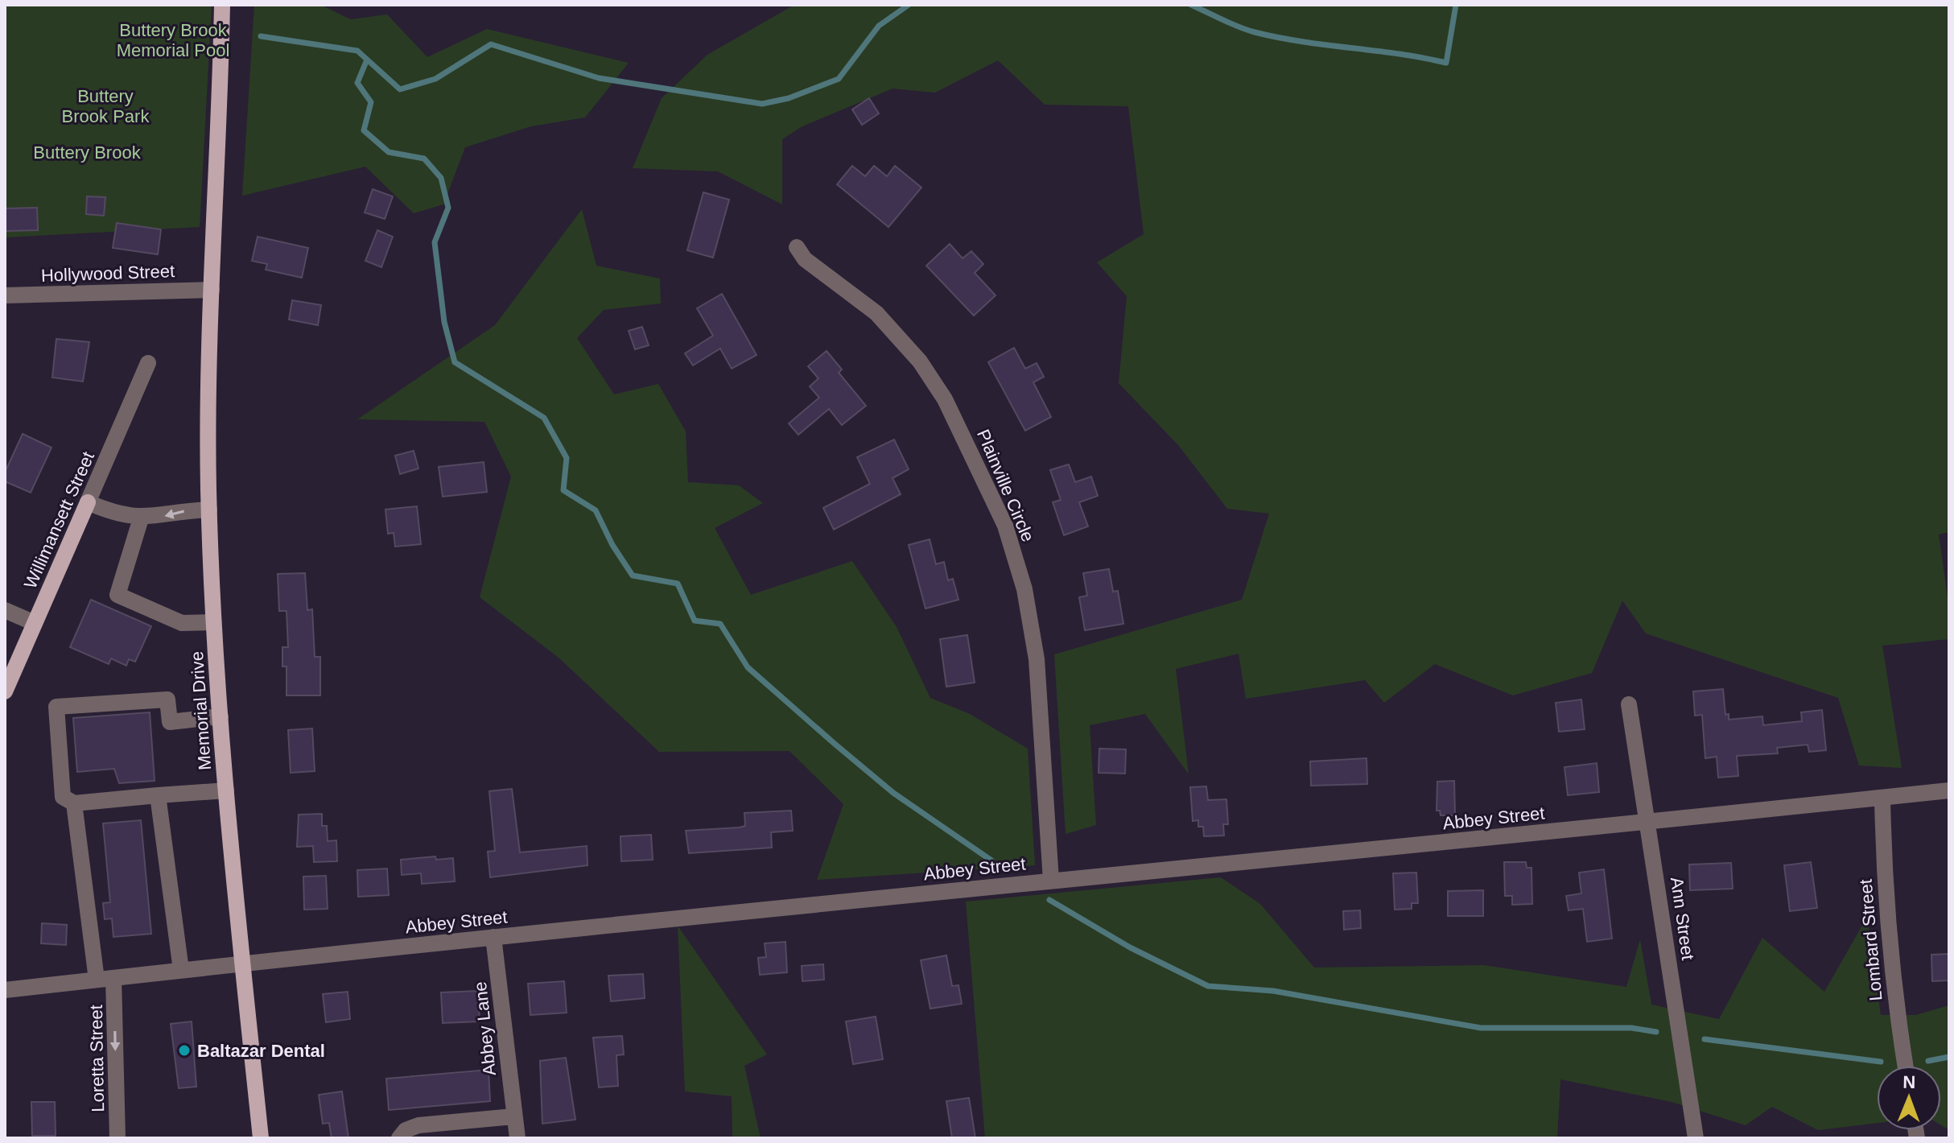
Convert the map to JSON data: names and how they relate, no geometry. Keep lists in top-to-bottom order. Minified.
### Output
{"streets":{"main road":["Willimansett Street","Memorial Drive"],"street":["Hollywood Street","Plainville Circle","Abbey Street","Ann Street","Lombard Street","Abbey Lane","Loretta Street"]},"crossings":[["Hollywood Street","Memorial Drive"],["Plainville Circle","Abbey Street"],["Memorial Drive","Abbey Street"],["Abbey Street","Ann Street"],["Abbey Street","Lombard Street"],["Abbey Street","Abbey Lane"],["Abbey Street","Loretta Street"]],"one_way":["Loretta Street"],"parks":["Buttery Brook Memorial Pool","Buttery Brook Park","Buttery Brook"],"places":["Baltazar Dental"],"north":"top"}
